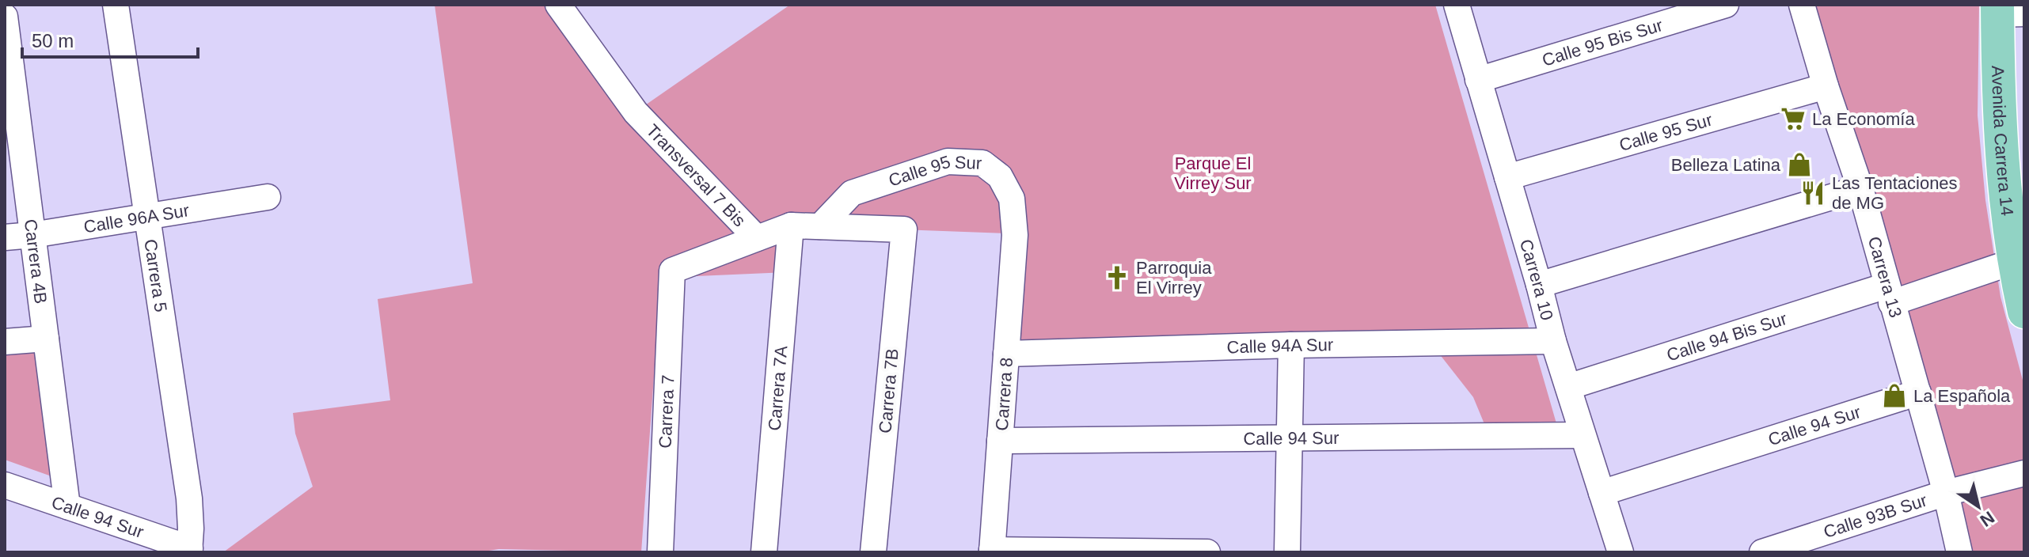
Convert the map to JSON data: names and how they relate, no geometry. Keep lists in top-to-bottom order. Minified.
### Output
{"streets":{"main road":["Avenida Carrera 14"],"street":["Calle 95 Bis Sur","Calle 95 Sur","Transversal 7 Bis","Calle 96A Sur","Carrera 4B","Carrera 5","Carrera 13","Carrera 10","Calle 94 Bis Sur","Calle 94A Sur","Carrera 7A","Carrera 7B","Carrera 8","Carrera 7","Calle 94 Sur","Calle 93B Sur"]},"crossings":[["Calle 95 Bis Sur","Carrera 10"],["Calle 95 Sur","Carrera 13"],["Calle 95 Sur","Carrera 10"],["Calle 95 Sur","Carrera 7B"],["Calle 95 Sur","Carrera 8"],["Avenida Carrera 14","Calle 94 Bis Sur"],["Transversal 7 Bis","Carrera 7"],["Calle 96A Sur","Carrera 4B"],["Calle 96A Sur","Carrera 5"],["Carrera 4B","Calle 94 Sur"],["Carrera 5","Calle 94 Sur"],["Carrera 13","Calle 94 Bis Sur"],["Carrera 13","Calle 94 Sur"],["Carrera 13","Calle 93B Sur"],["Carrera 10","Calle 94 Bis Sur"],["Carrera 10","Calle 94A Sur"],["Carrera 10","Calle 94 Sur"],["Calle 94A Sur","Carrera 8"],["Carrera 8","Calle 94 Sur"]],"parks":["Parque El Virrey Sur"],"places":{"supermarket":["La Economía"],"shop":["Belleza Latina","La Española"],"restaurant":["Las Tentaciones de MG"],"church":["Parroquia El Virrey"]},"scale_bar":"50 m","north":"bottom right"}
